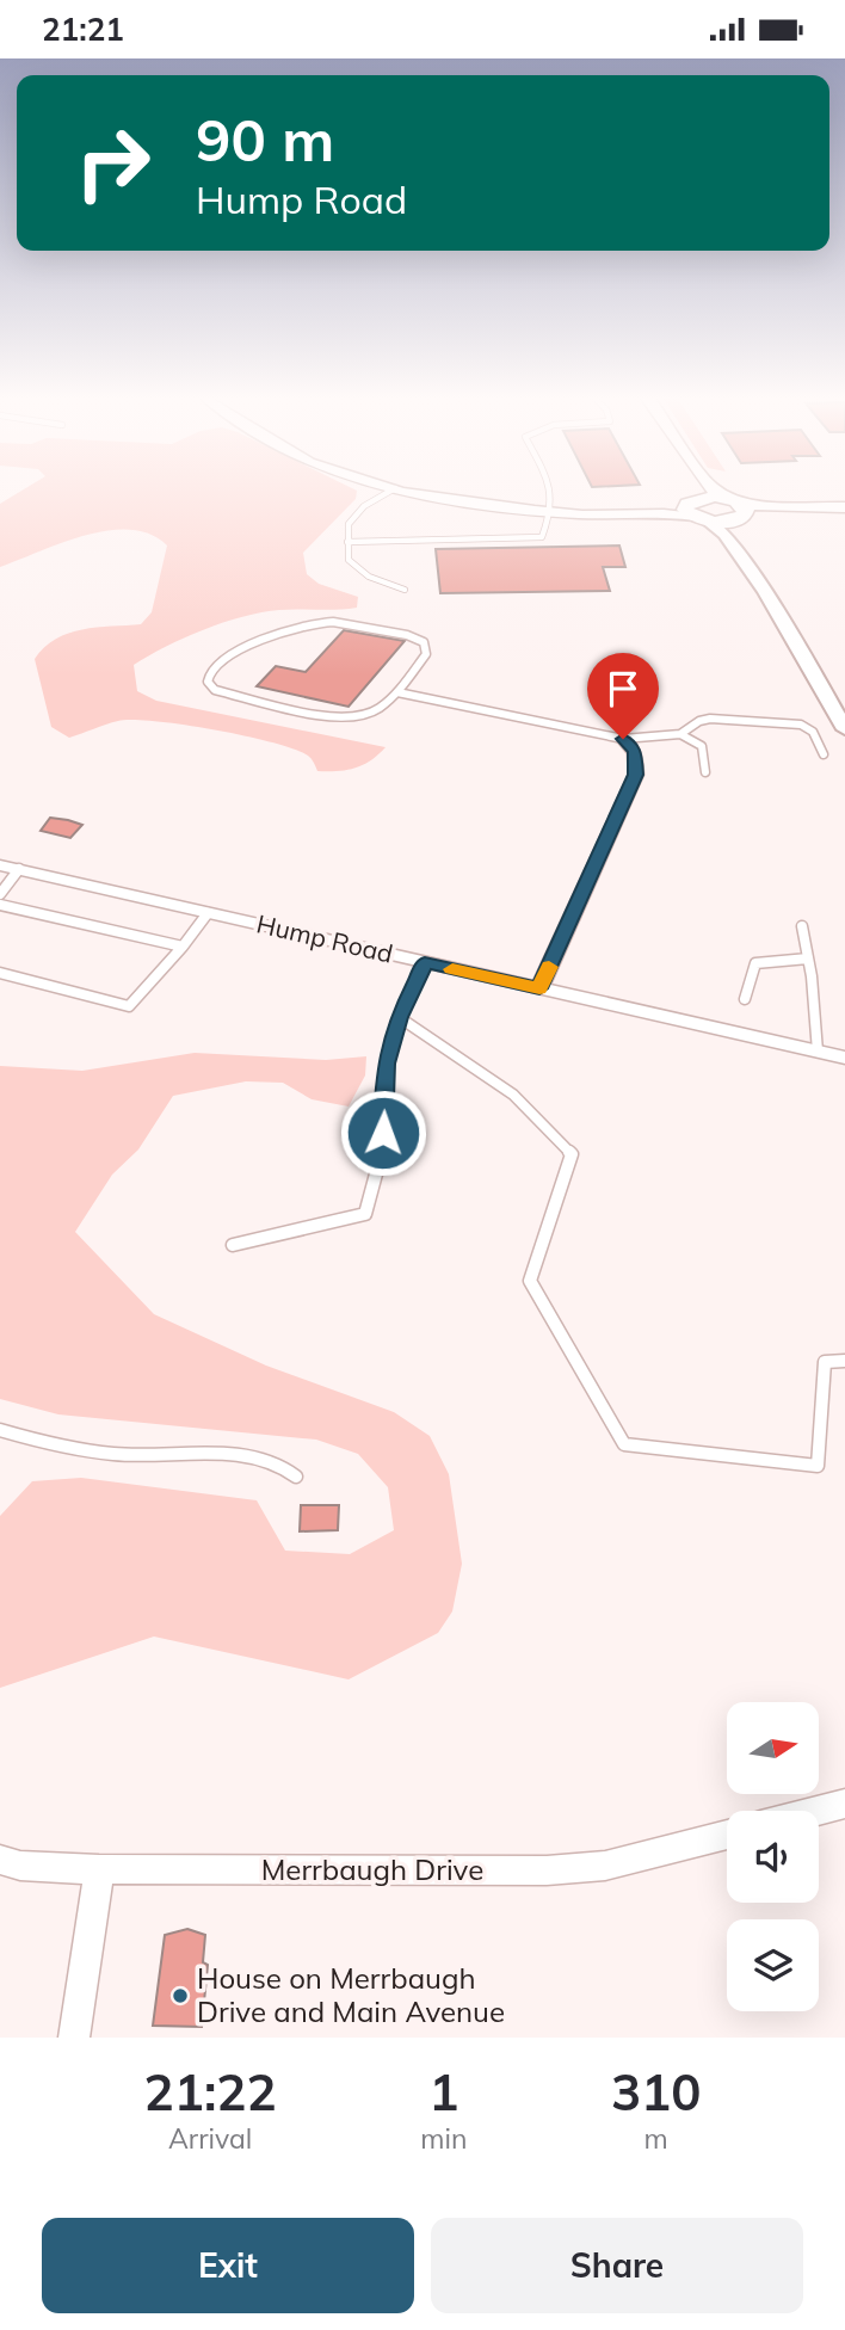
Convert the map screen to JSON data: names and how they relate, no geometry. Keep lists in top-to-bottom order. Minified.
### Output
{"streets":{"street":["Hump Road","Merrbaugh Drive"]},"places":["House on Merrbaugh Drive and Main Avenue"],"north":"right","page":{"status":"21:21","turn":["90 m","Hump Road"],"eta":["21:22","Arrival","1","min","310","m"],"buttons":["Exit","Share"]}}
